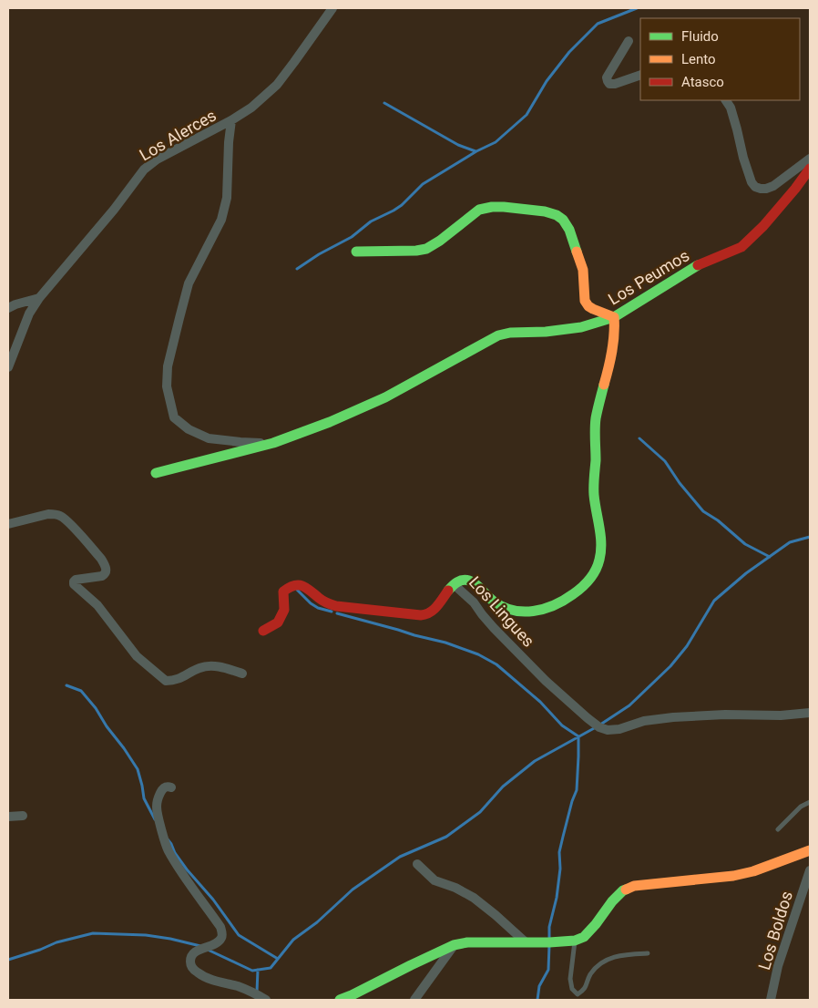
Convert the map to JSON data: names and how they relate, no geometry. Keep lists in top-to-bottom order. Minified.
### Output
{"streets":{"street":["Los Alerces","Los Peumos","Los Lingues","Los Boldos"]},"crossings":[["Los Peumos","Los Lingues"]],"legend":["Fluido","Lento","Atasco"]}
